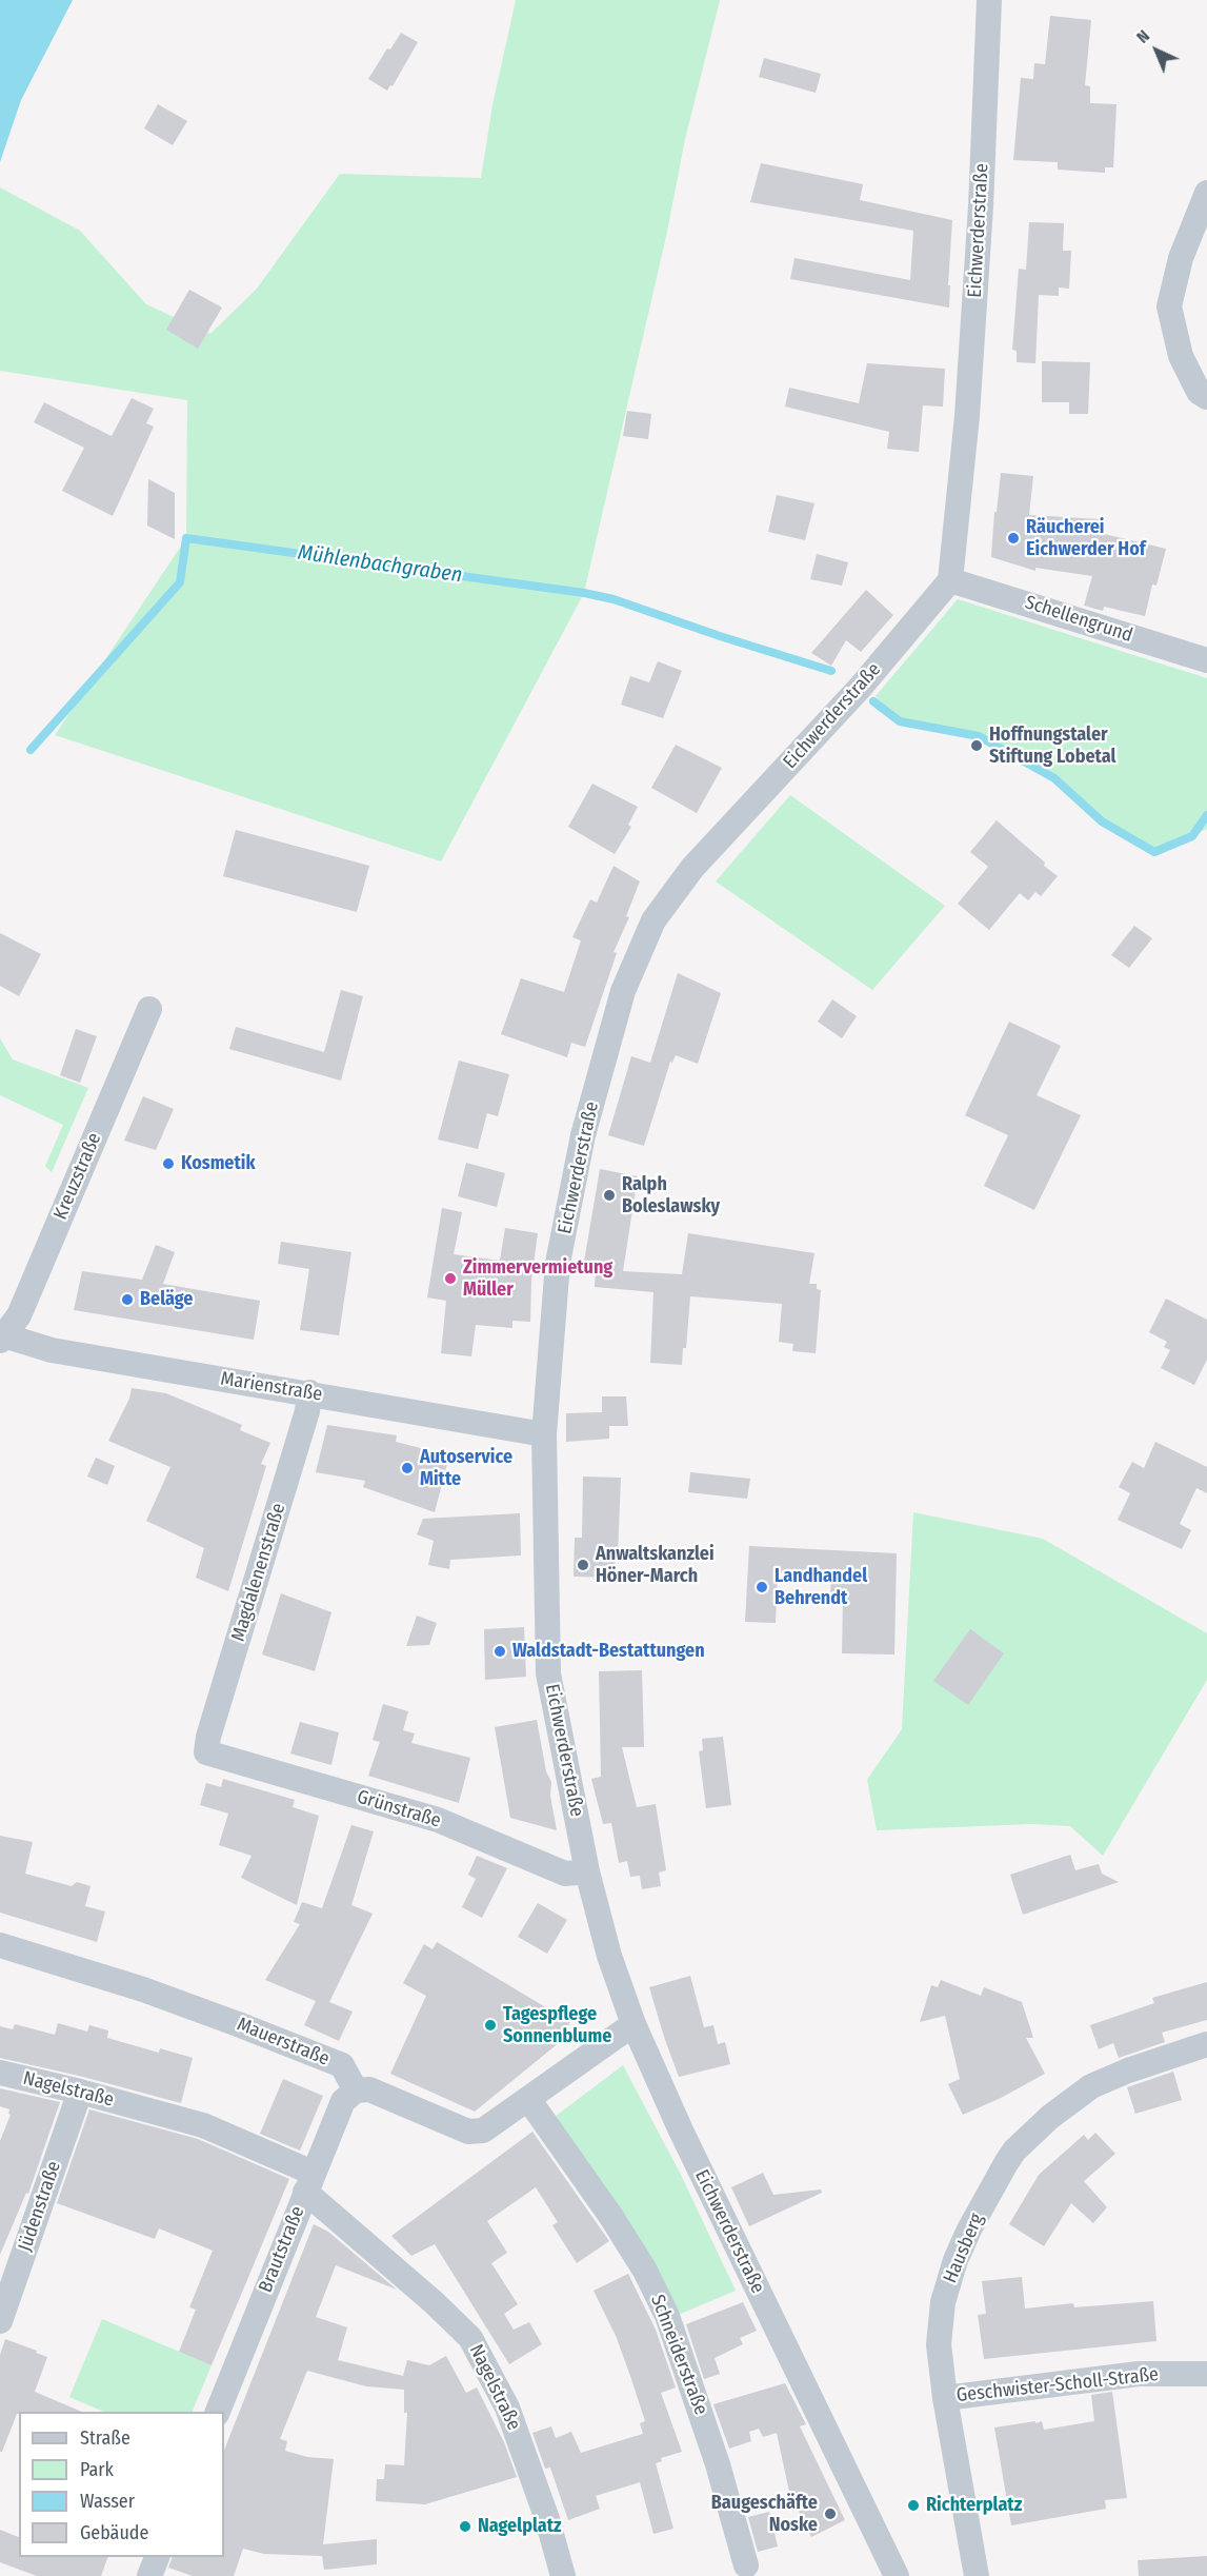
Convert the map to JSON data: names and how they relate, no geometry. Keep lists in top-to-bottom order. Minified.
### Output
{"streets":{"street":["Eichwerderstraße","Schellengrund","Kreuzstraße","Marienstraße","Magdalenenstraße","Grünstraße","Mauerstraße","Nagelstraße","Jüdenstraße","Hausberg","Brautstraße","Schneiderstraße","Geschwister-Scholl-Straße"]},"crossings":[["Eichwerderstraße","Schellengrund"],["Eichwerderstraße","Marienstraße"],["Eichwerderstraße","Grünstraße"],["Kreuzstraße","Marienstraße"],["Marienstraße","Magdalenenstraße"],["Magdalenenstraße","Grünstraße"],["Mauerstraße","Brautstraße"],["Nagelstraße","Jüdenstraße"],["Nagelstraße","Brautstraße"],["Hausberg","Geschwister-Scholl-Straße"]],"water":["Mühlenbachgraben"],"places":["Räucherei Eichwerder Hof","Hoffnungstaler Stiftung Lobetal","Kosmetik","Ralph Boleslawsky","Zimmervermietung Müller","Beläge","Autoservice Mitte","Anwaltskanzlei Höner-March","Landhandel Behrendt","Waldstadt-Bestattungen","Tagespflege Sonnenblume","Richterplatz","Baugeschäfte Noske","Nagelplatz"],"legend":["Straße","Park","Wasser","Gebäude"],"north":"top left"}
